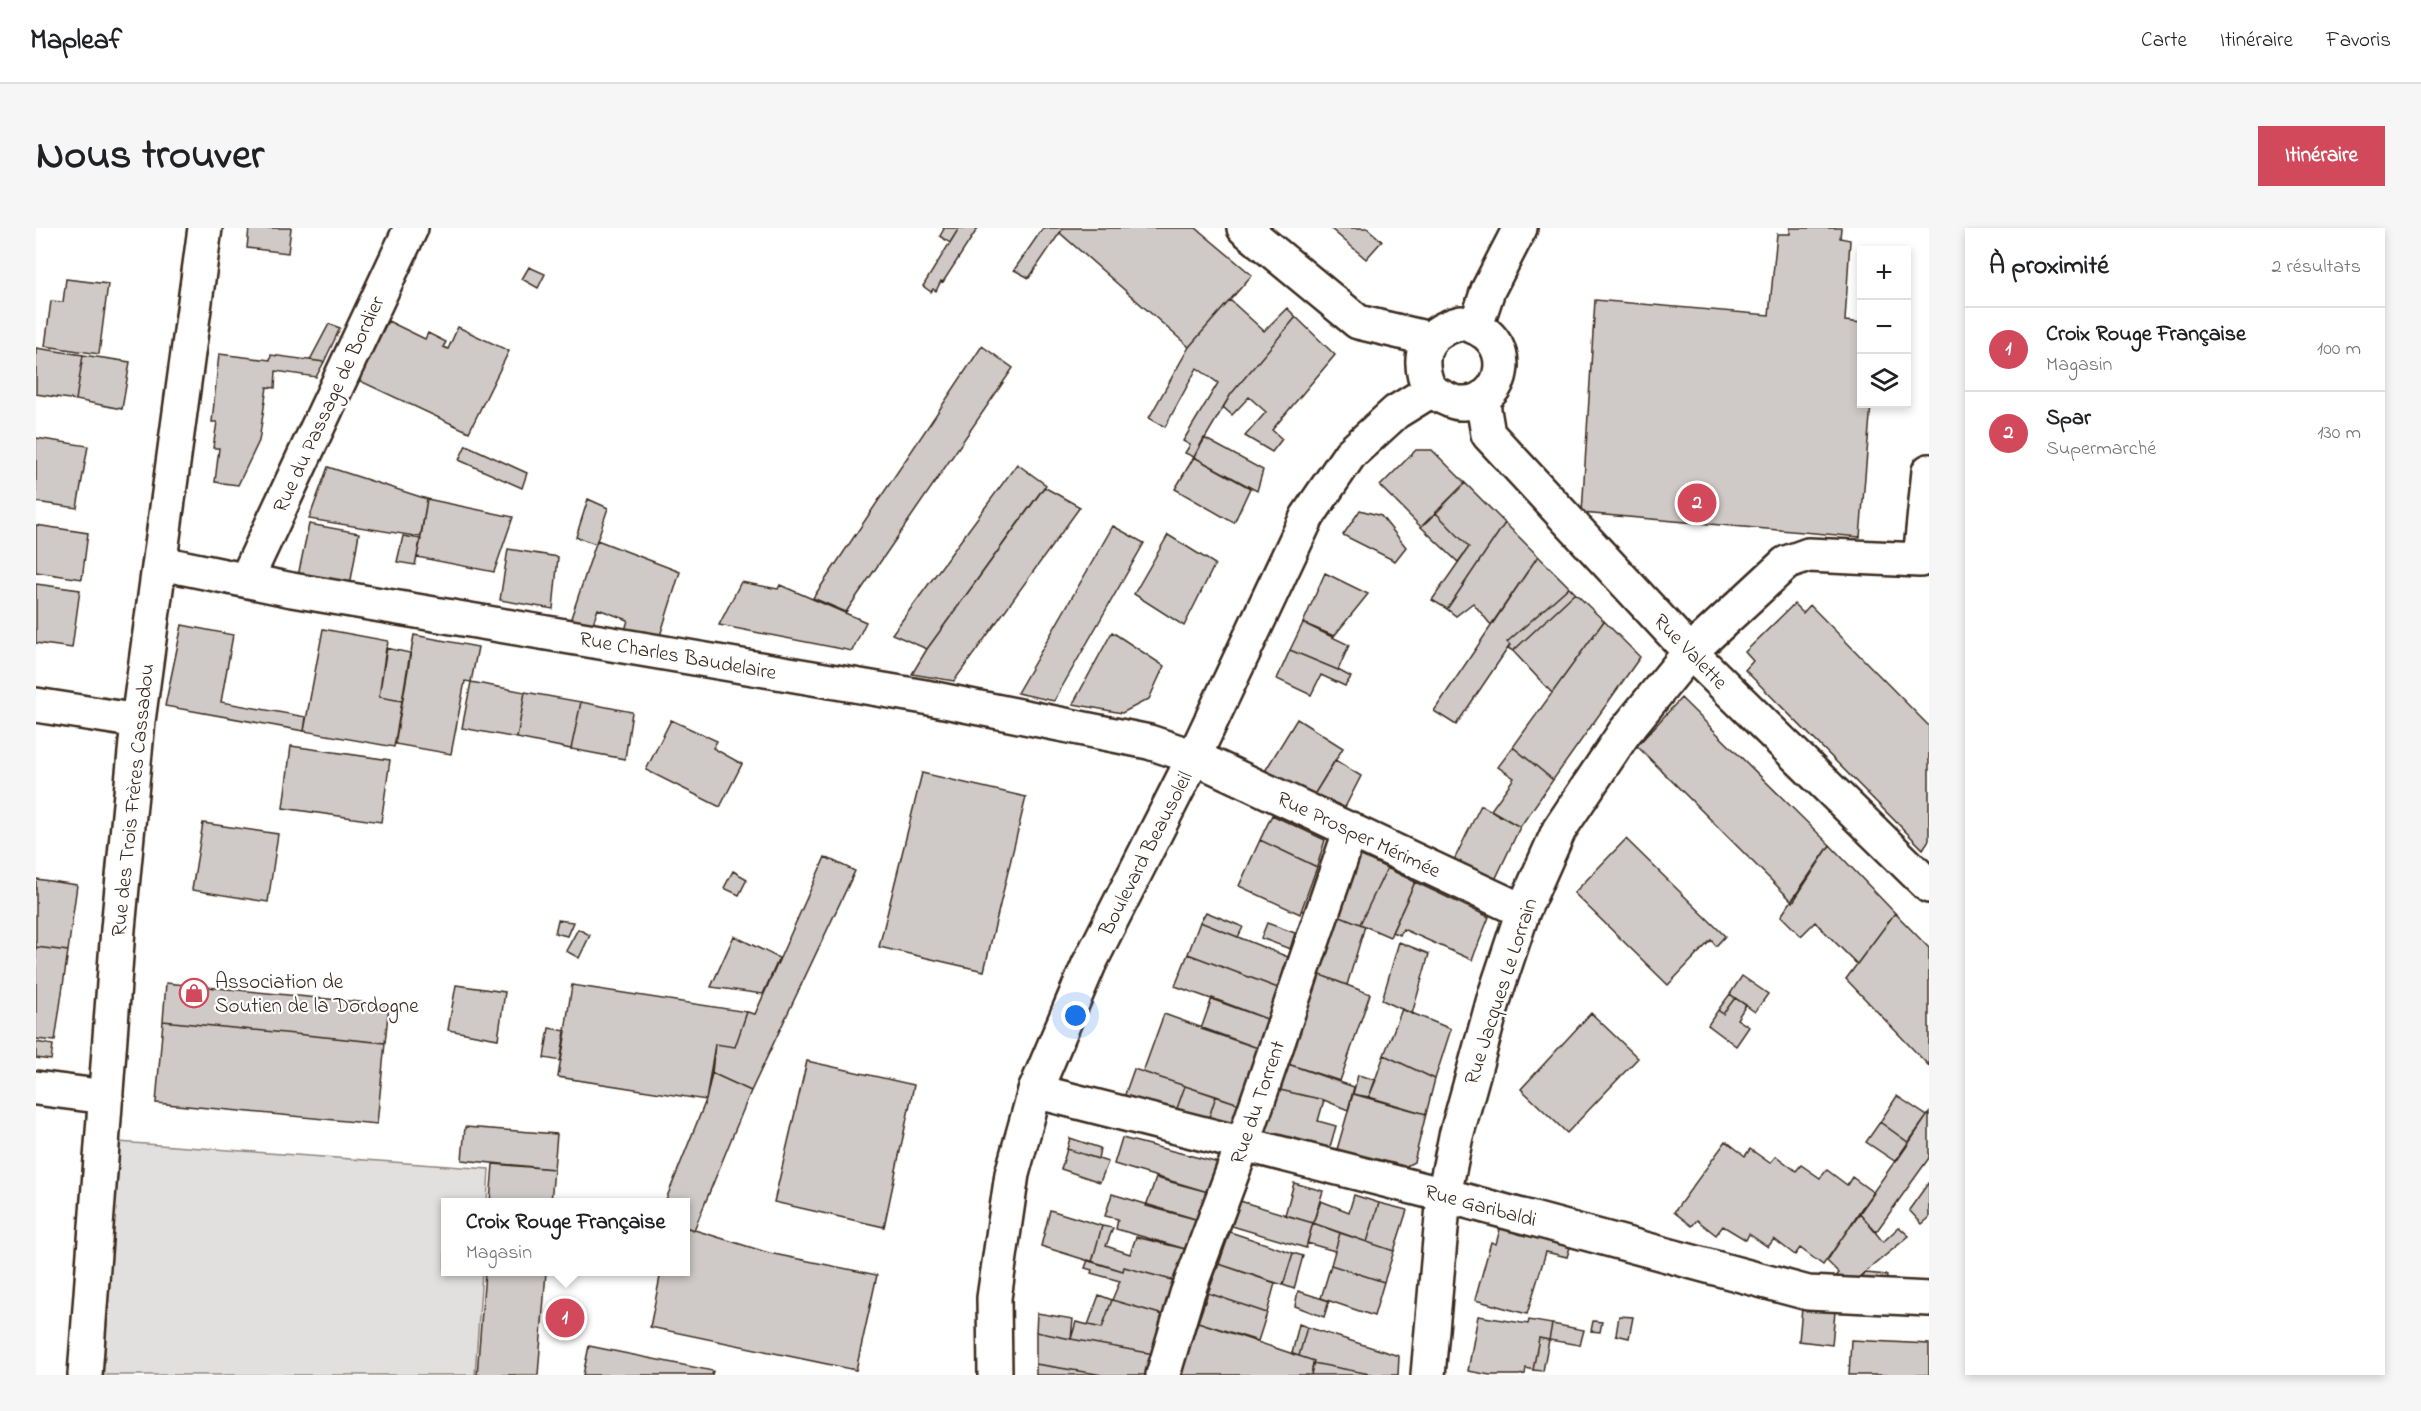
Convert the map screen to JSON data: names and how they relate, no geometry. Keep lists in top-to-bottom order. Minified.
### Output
{"streets":{"street":["Rue du Passage de Bordier","Rue Valette","Rue Charles Baudelaire","Rue des Trois Frères Cassadou","Rue Prosper Mérimée","Boulevard Beausoleil","Rue Jacques Le Lorrain","Rue du Torrent","Rue Garibaldi"]},"crossings":[["Rue du Passage de Bordier","Rue Charles Baudelaire"],["Rue Valette","Boulevard Beausoleil"],["Rue Valette","Rue Jacques Le Lorrain"],["Rue Charles Baudelaire","Rue des Trois Frères Cassadou"],["Rue Charles Baudelaire","Rue Prosper Mérimée"],["Rue Charles Baudelaire","Boulevard Beausoleil"],["Rue Prosper Mérimée","Boulevard Beausoleil"],["Rue Prosper Mérimée","Rue Jacques Le Lorrain"],["Rue Prosper Mérimée","Rue du Torrent"],["Boulevard Beausoleil","Rue Garibaldi"],["Rue Jacques Le Lorrain","Rue Garibaldi"],["Rue du Torrent","Rue Garibaldi"]],"places":{"shop":["Association de Soutien de la Dordogne"]},"page":{"header":"Mapleaf","nav":["Carte","Itinéraire","Favoris"],"title":"Nous trouver","buttons":"Itinéraire","heading":["À proximité","2 résultats"],"map_buttons":["+","−"],"list":[{"mark":"1","name":"Croix Rouge Française","note":"Magasin","value":"100 m"},{"mark":"2","name":"Spar","note":"Supermarché","value":"130 m"}],"pins":["2","1"],"popup":["Croix Rouge Française","Magasin"]}}
